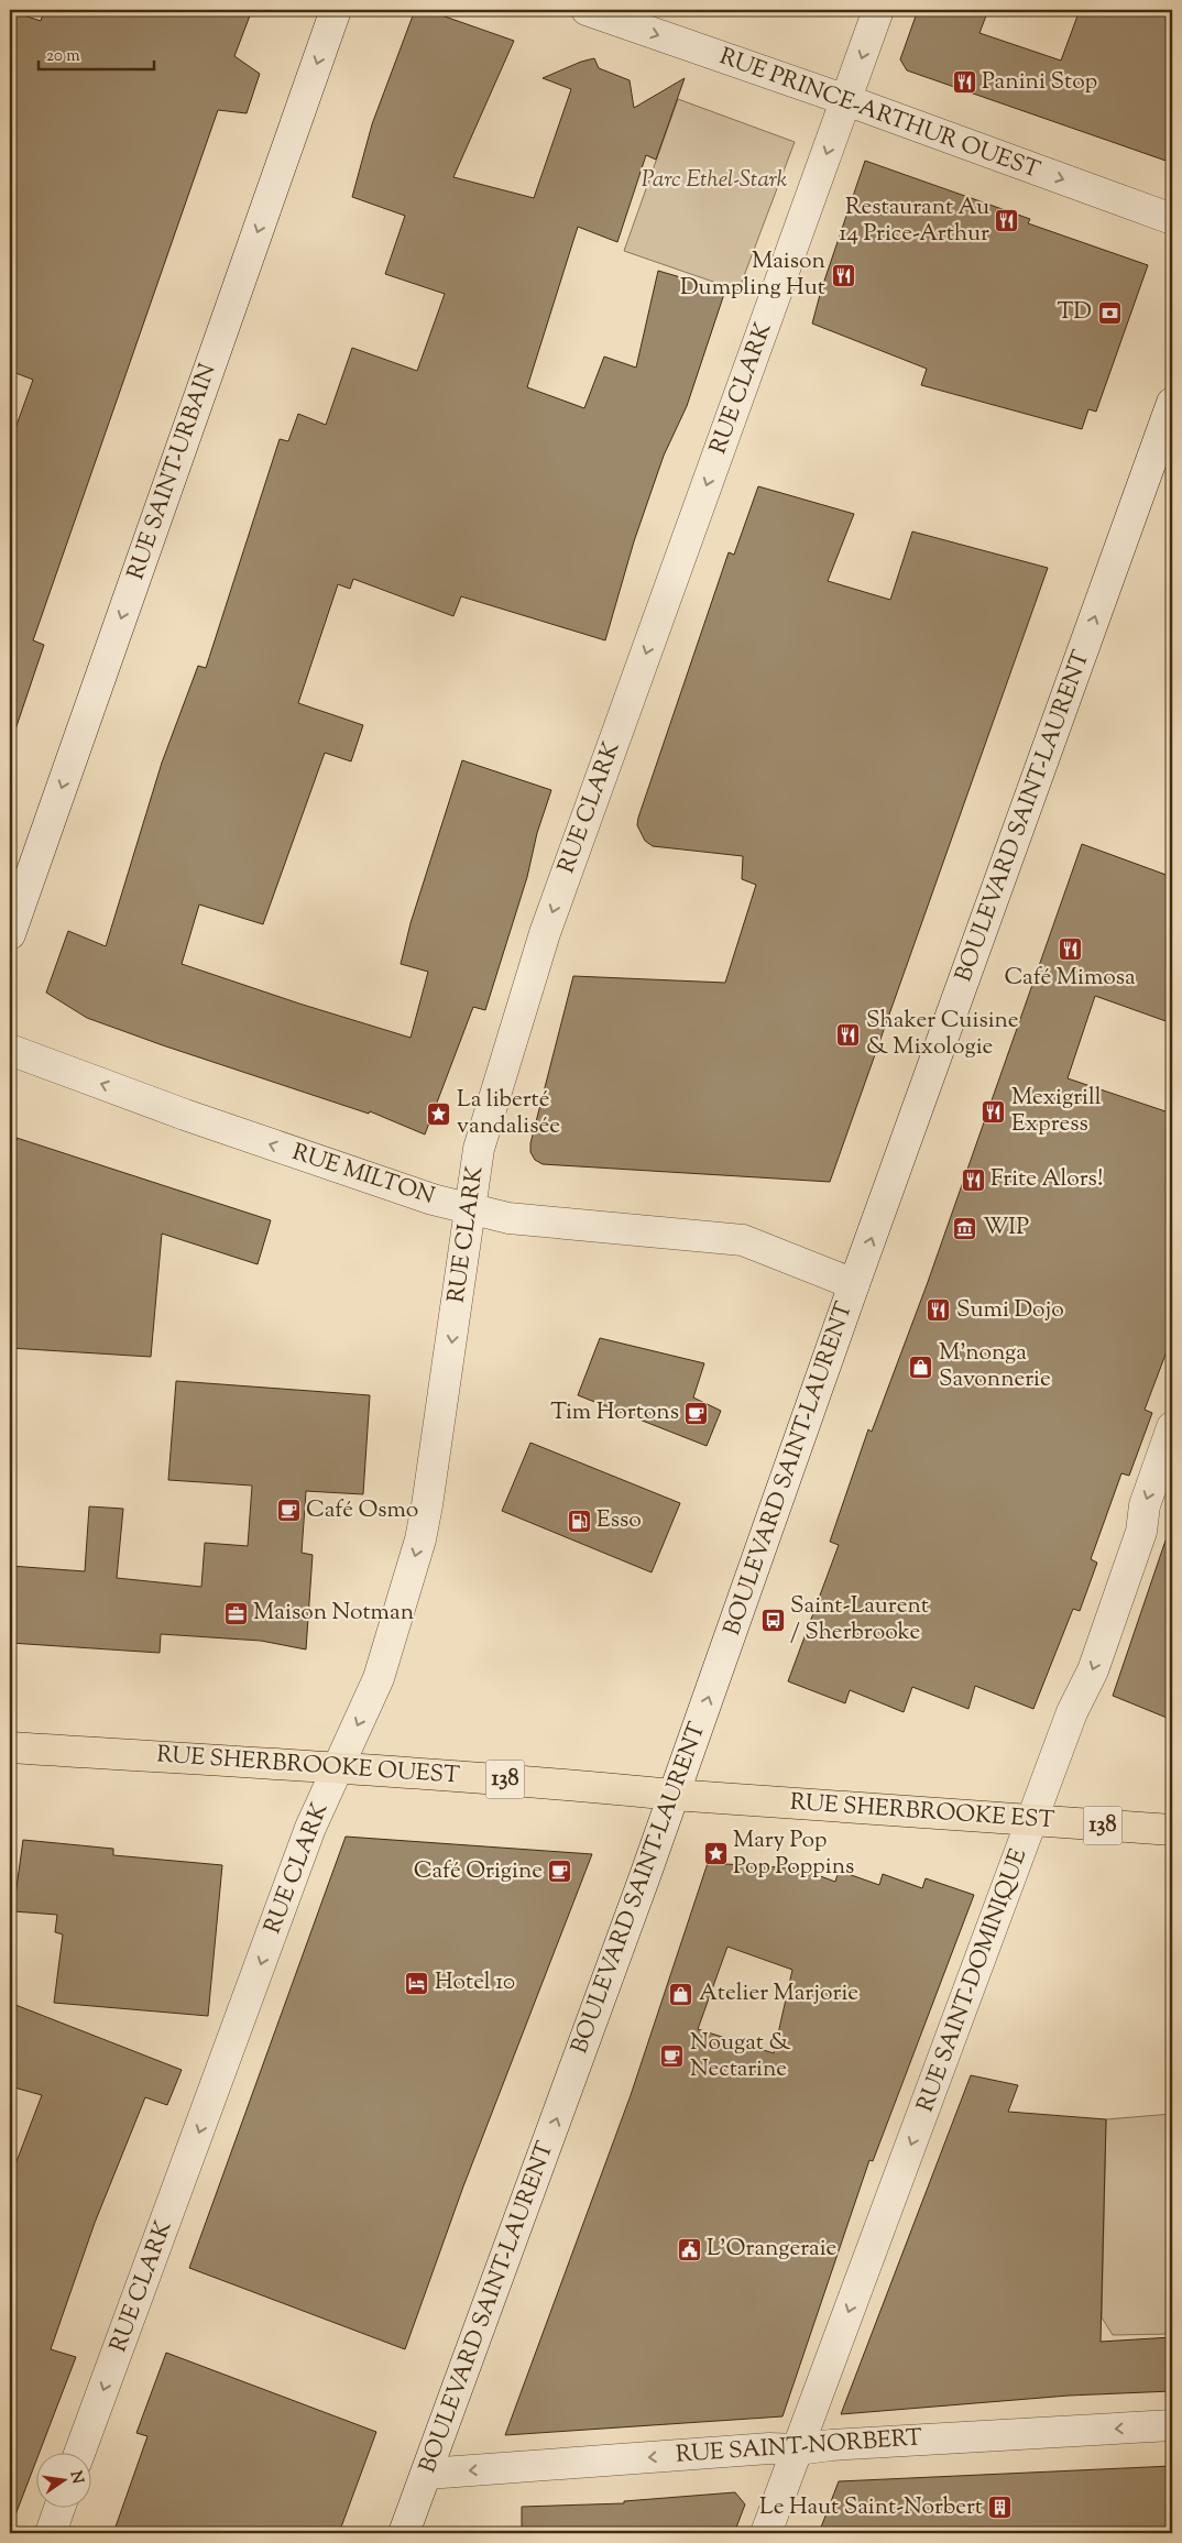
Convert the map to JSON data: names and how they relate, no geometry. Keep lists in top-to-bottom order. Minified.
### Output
{"streets":{"main road":["RUE SHERBROOKE OUEST","138","RUE SHERBROOKE EST"],"street":["RUE PRINCE-ARTHUR OUEST","RUE CLARK","RUE SAINT-URBAIN","BOULEVARD SAINT-LAURENT","RUE MILTON","RUE SAINT-DOMINIQUE","RUE SAINT-NORBERT"]},"crossings":[["RUE PRINCE-ARTHUR OUEST","RUE CLARK"],["RUE CLARK","RUE MILTON"],["RUE CLARK","RUE SHERBROOKE OUEST"],["BOULEVARD SAINT-LAURENT","RUE MILTON"],["BOULEVARD SAINT-LAURENT","RUE SHERBROOKE OUEST"],["BOULEVARD SAINT-LAURENT","RUE SHERBROOKE EST"],["BOULEVARD SAINT-LAURENT","RUE SAINT-NORBERT"],["RUE SHERBROOKE OUEST","RUE SHERBROOKE EST"],["RUE SHERBROOKE EST","RUE SAINT-DOMINIQUE"],["RUE SAINT-DOMINIQUE","RUE SAINT-NORBERT"]],"one_way":["RUE PRINCE-ARTHUR OUEST","RUE CLARK","RUE SAINT-URBAIN","BOULEVARD SAINT-LAURENT","RUE MILTON","RUE SAINT-DOMINIQUE","RUE SAINT-NORBERT"],"parks":["Parc Ethel-Stark"],"places":{"restaurant":["Panini Stop","Restaurant Au 14 Price-Arthur","Maison Dumpling Hut","Café Mimosa","Shaker Cuisine & Mixologie","Mexigrill Express","Frite Alors!","Sumi Dojo"],"bank":["TD"],"place":["La liberté vandalisée","Mary Pop Pop Poppins"],"museum":["WIP"],"shop":["M'nonga Savonnerie","Atelier Marjorie"],"cafe":["Tim Hortons","Café Osmo","Café Origine","Nougat & Nectarine"],"fuel station":["Esso"],"office":["Maison Notman"],"bus stop":["Saint-Laurent / Sherbrooke"],"hotel":["Hotel 10"],"public building":["L’Orangeraie"],"building":["Le Haut Saint-Norbert"]},"scale_bar":"20 m","north":"right"}
